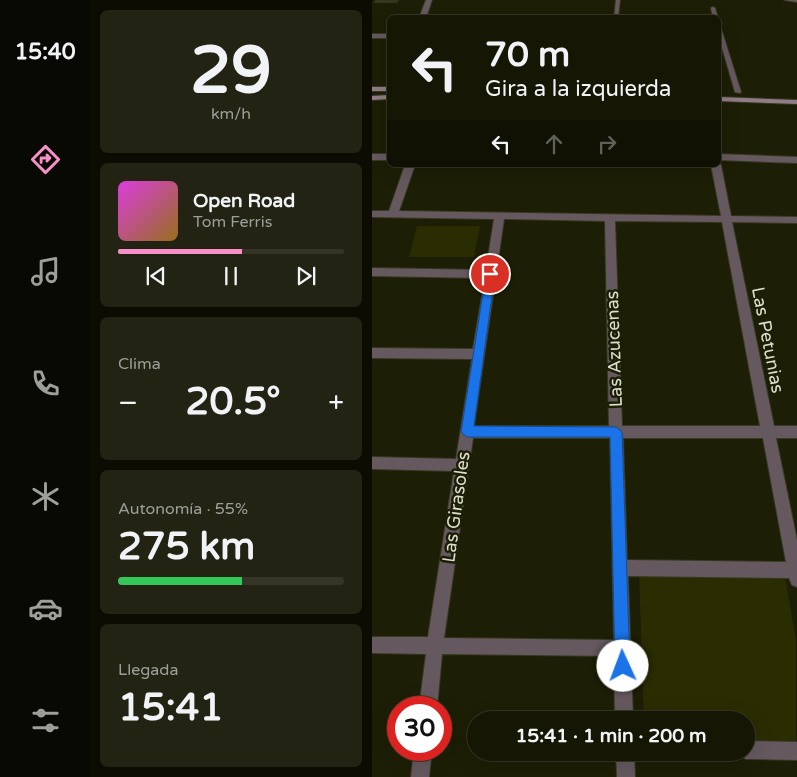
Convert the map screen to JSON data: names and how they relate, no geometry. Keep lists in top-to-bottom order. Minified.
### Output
{"streets":{"street":["Las Petunias","Las Azucenas","Las Girasoles"]},"page":{"tabs":"15:40","tile":[["29","km/h"],"Clima",["Autonomía · 55%","275 km"],["Llegada","15:41"]],"turn":["70 m","Gira a la izquierda"],"song":["Open Road","Tom Ferris"],"heat":["−","20.5°","+"],"limit":"30","trip":"15:41 · 1 min · 200 m"}}
